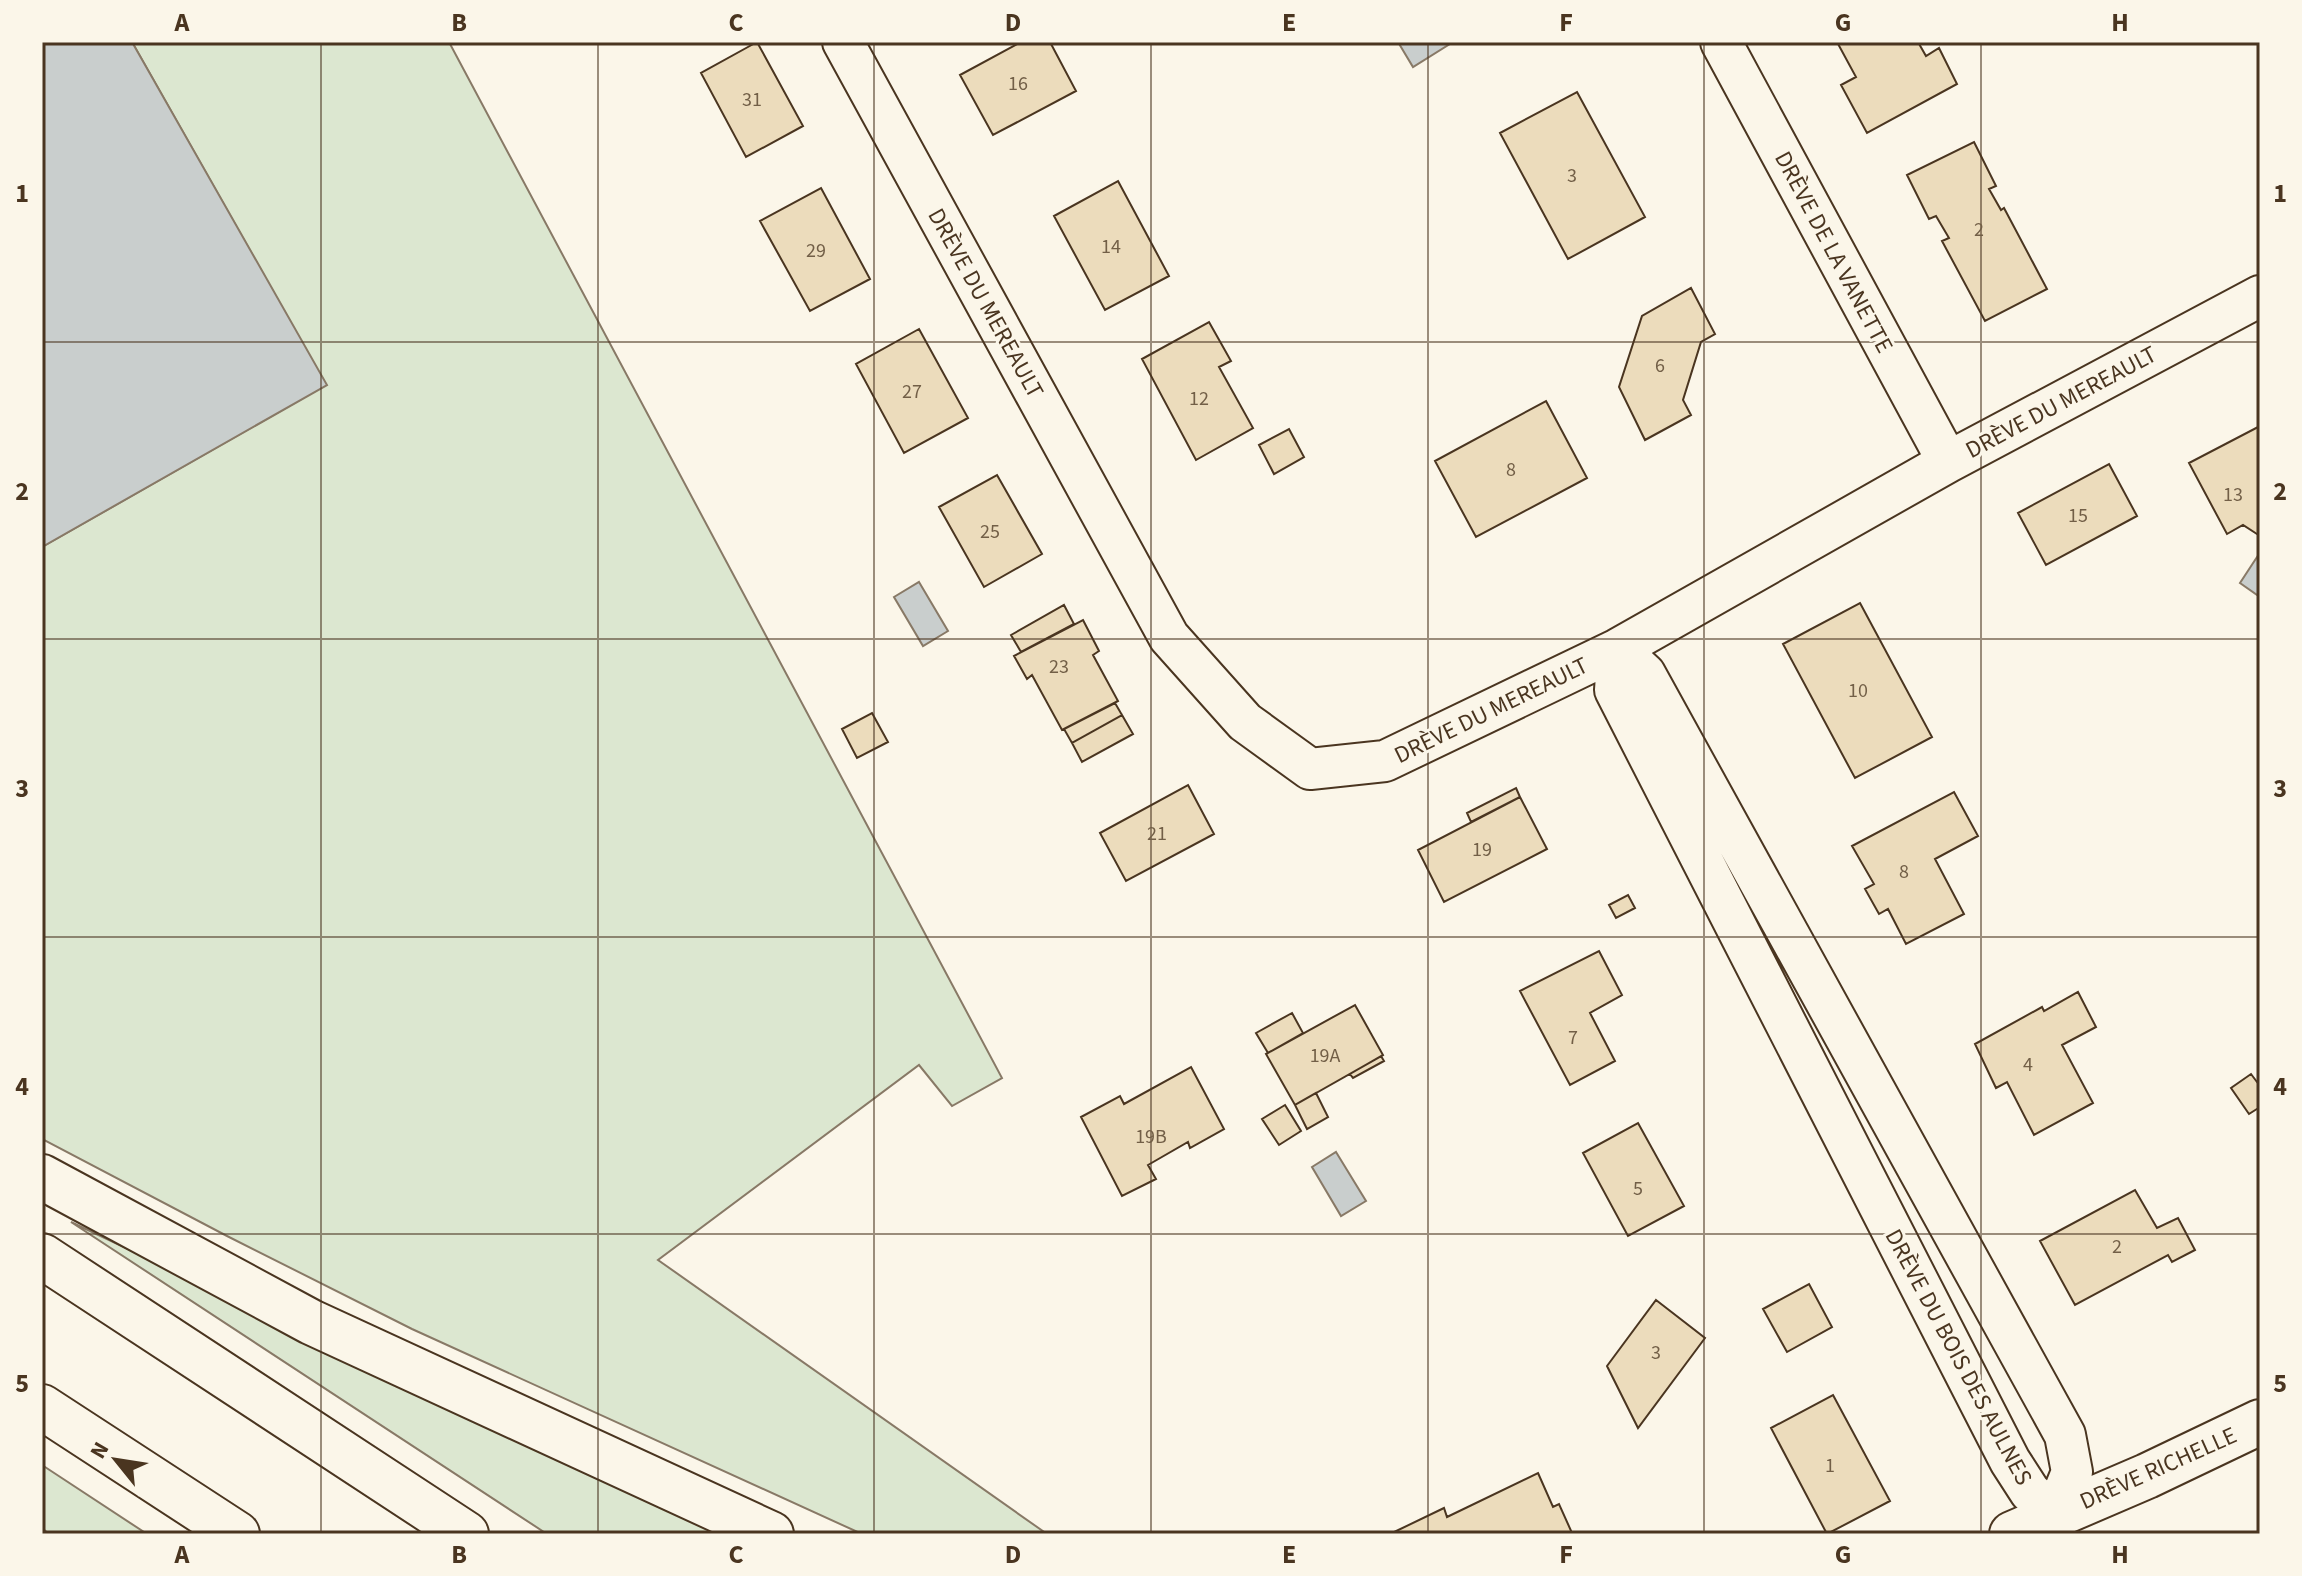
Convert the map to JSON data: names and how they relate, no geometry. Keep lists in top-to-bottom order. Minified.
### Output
{"streets":{"main road":["DRÈVE RICHELLE"],"street":["DRÈVE DE LA VANETTE","DRÈVE DU MEREAULT","DRÈVE DU BOIS DES AULNES"]},"crossings":[["DRÈVE DE LA VANETTE","DRÈVE DU MEREAULT"],["DRÈVE DU MEREAULT","DRÈVE DU BOIS DES AULNES"],["DRÈVE DU BOIS DES AULNES","DRÈVE RICHELLE"]],"house_numbers":["16","31","3","2","14","29","6","27","12","8","13","15","25","23","10","21","19","8","7","19A","4","19B","5","2","3","1"],"north":"top left","grid":{"columns":["A","B","C","D","E","F","G","H"],"rows":["1","2","3","4","5"]}}
